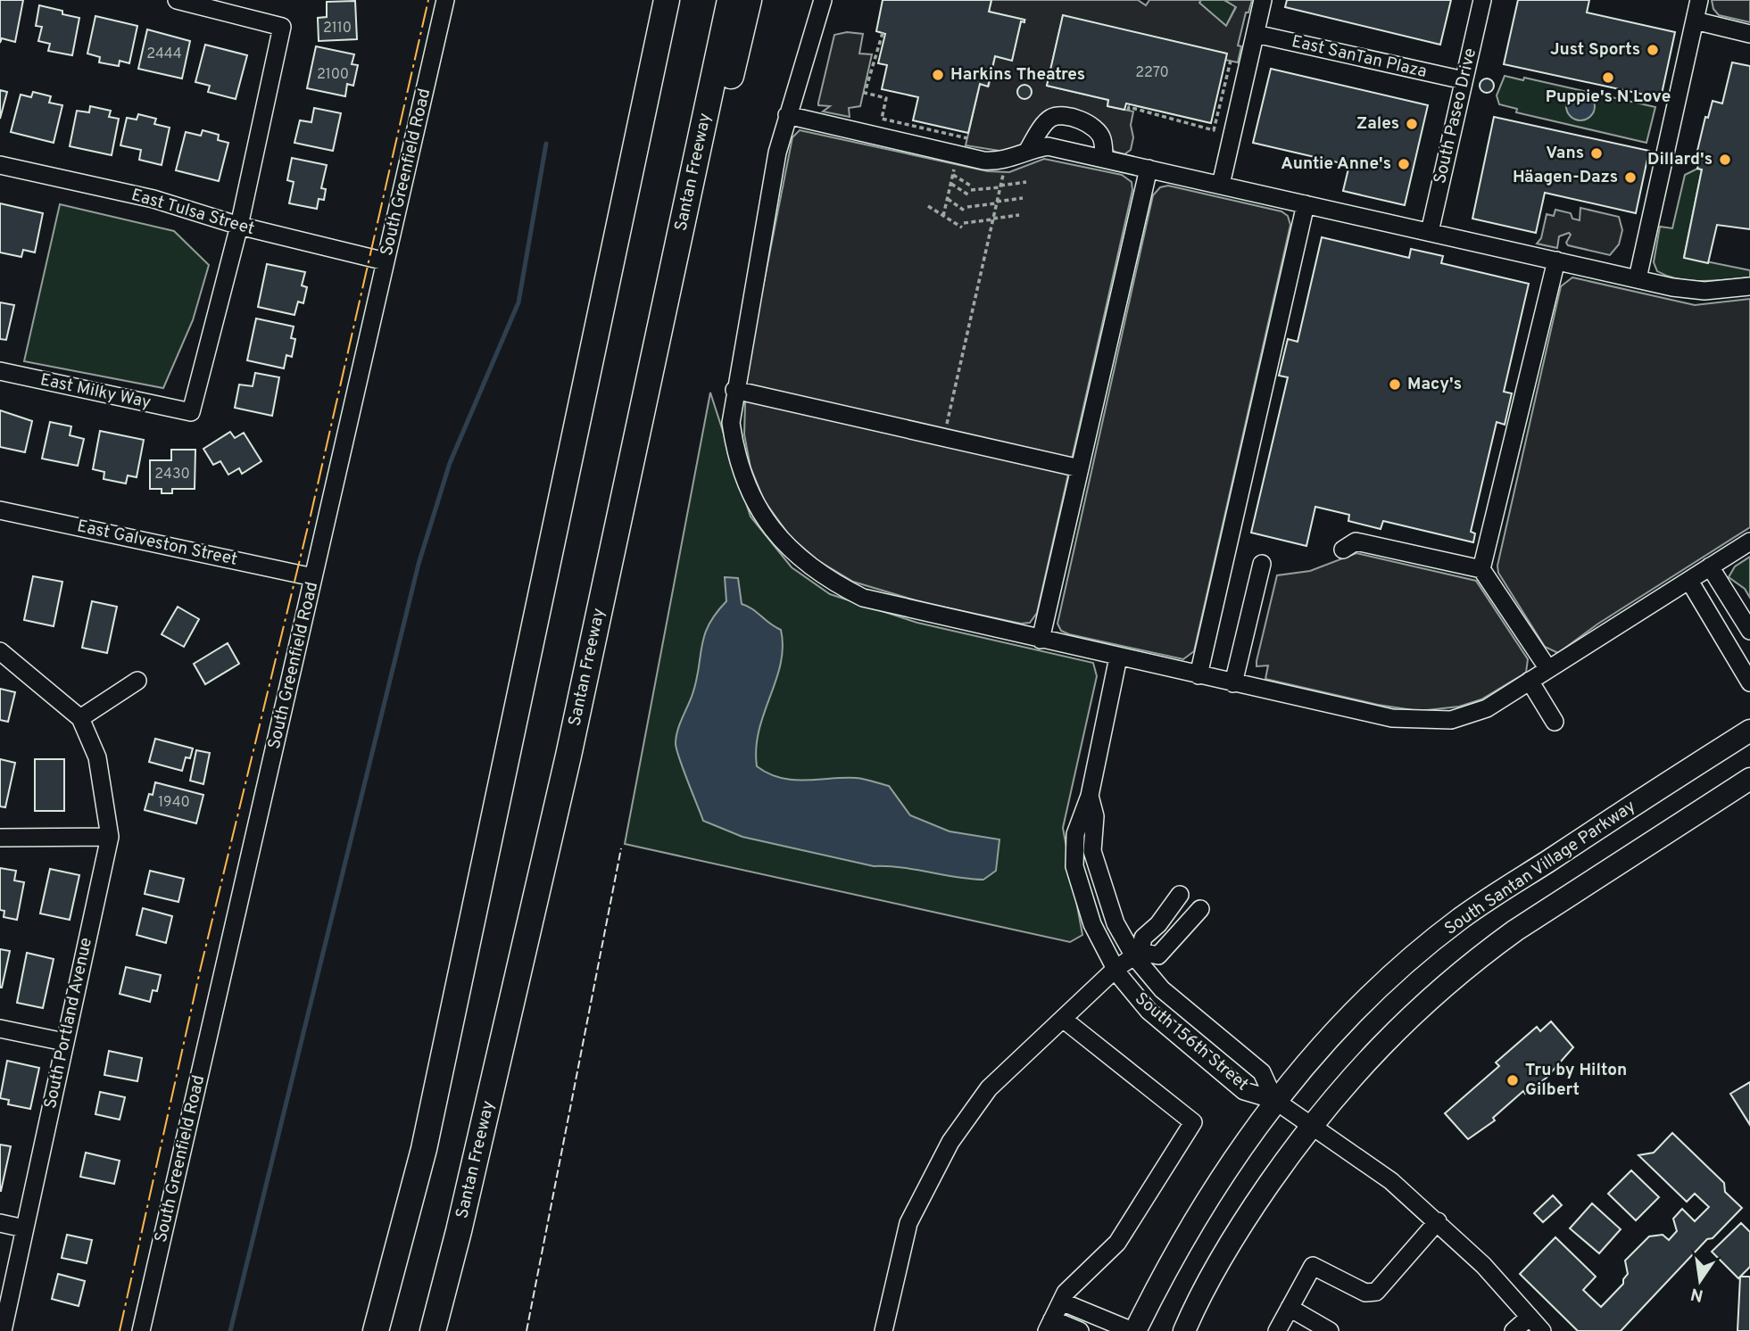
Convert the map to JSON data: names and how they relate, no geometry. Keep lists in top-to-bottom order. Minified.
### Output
{"streets":{"highway":["Santan Freeway"],"main road":["South Santan Village Parkway"],"street":["East SanTan Plaza","South Paseo Drive","South Greenfield Road","East Tulsa Street","East Milky Way","East Galveston Street","South Portland Avenue","South 156th Street"]},"crossings":[["East SanTan Plaza","South Paseo Drive"],["South Greenfield Road","East Tulsa Street"],["South Greenfield Road","East Galveston Street"],["East Tulsa Street","East Milky Way"],["South Santan Village Parkway","South 156th Street"]],"places":["Just Sports","Harkins Theatres","Puppie's N Love","Zales","Vans","Dillard's","Auntie Anne's","Häagen-Dazs","Macy's","Tru by Hilton Gilbert"],"house_numbers":["2110","2444","2270","2100","2430","1940"],"north":"bottom"}
